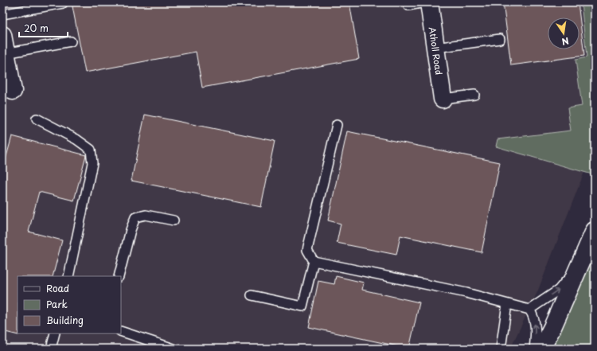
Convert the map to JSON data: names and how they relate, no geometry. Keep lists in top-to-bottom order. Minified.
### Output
{"streets":{"street":["Atholl Road"]},"legend":["Road","Park","Building"],"scale_bar":"20 m","north":"bottom"}
